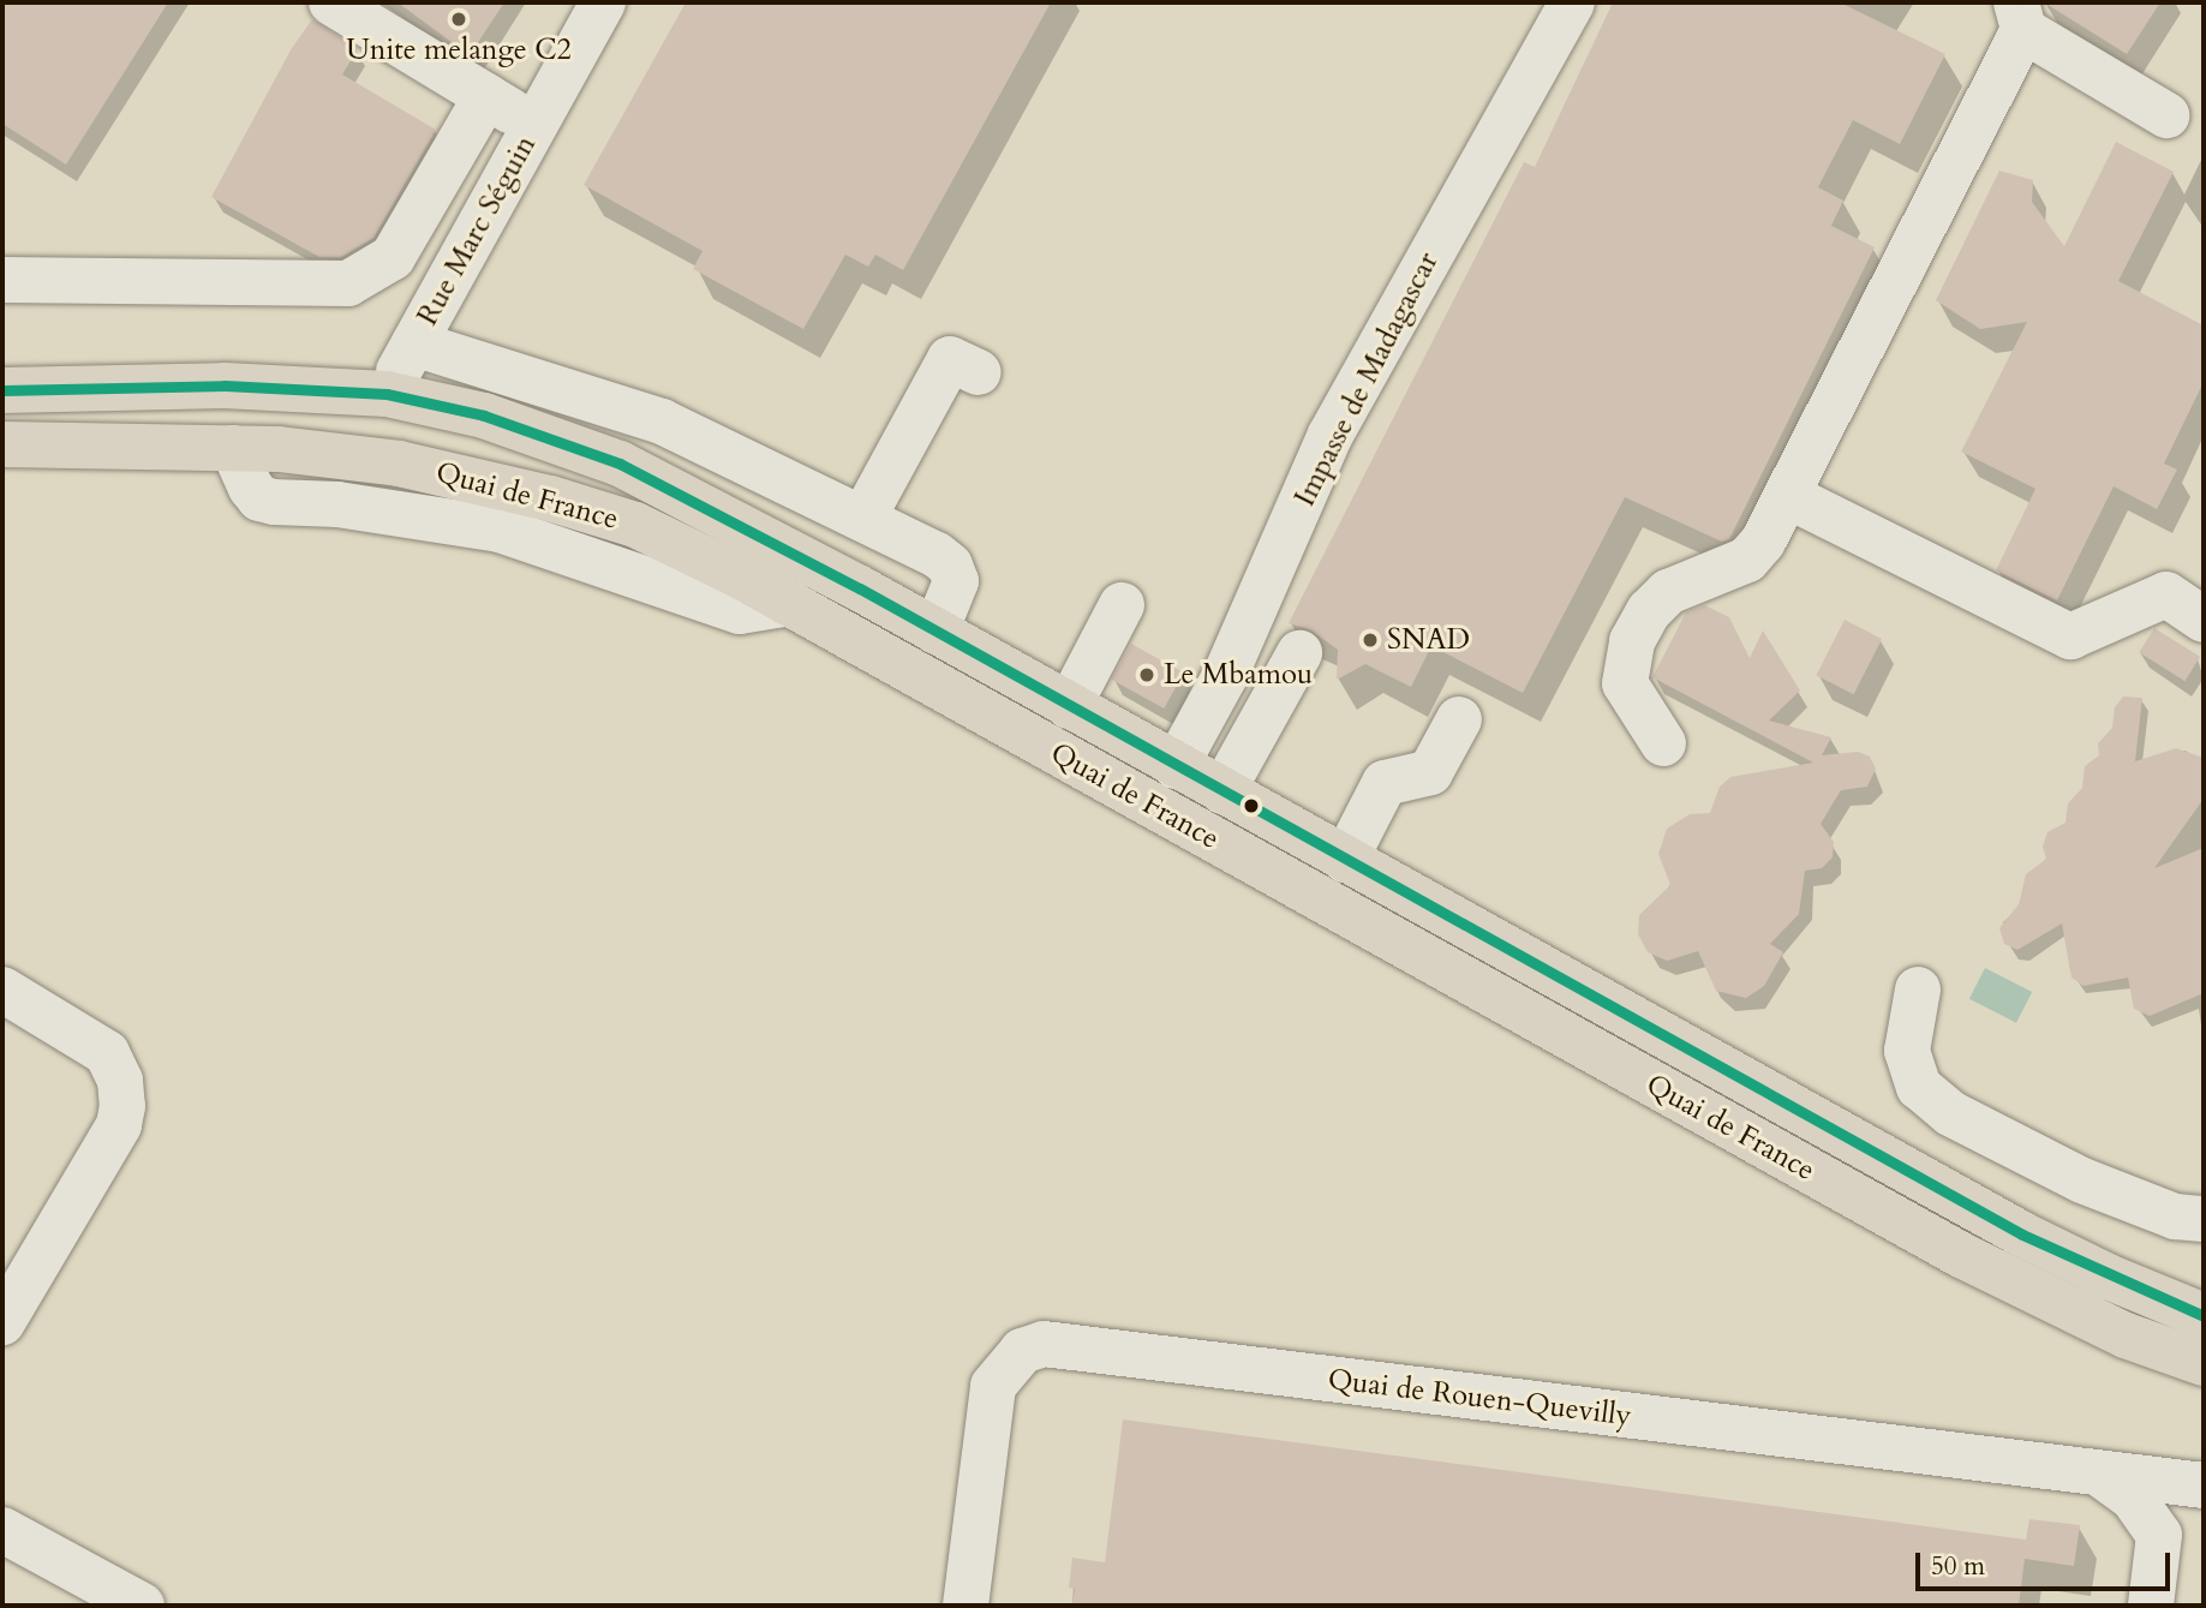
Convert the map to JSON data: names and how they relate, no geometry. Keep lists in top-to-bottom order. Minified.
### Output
{"streets":{"main road":["Rue Marc Séguin","Quai de France"],"street":["Impasse de Madagascar","Quai de Rouen-Quevilly"]},"crossings":[["Rue Marc Séguin","Quai de France"],["Impasse de Madagascar","Quai de France"]],"places":["Unite melange C2","SNAD","Le Mbamou"],"scale_bar":"50 m"}
